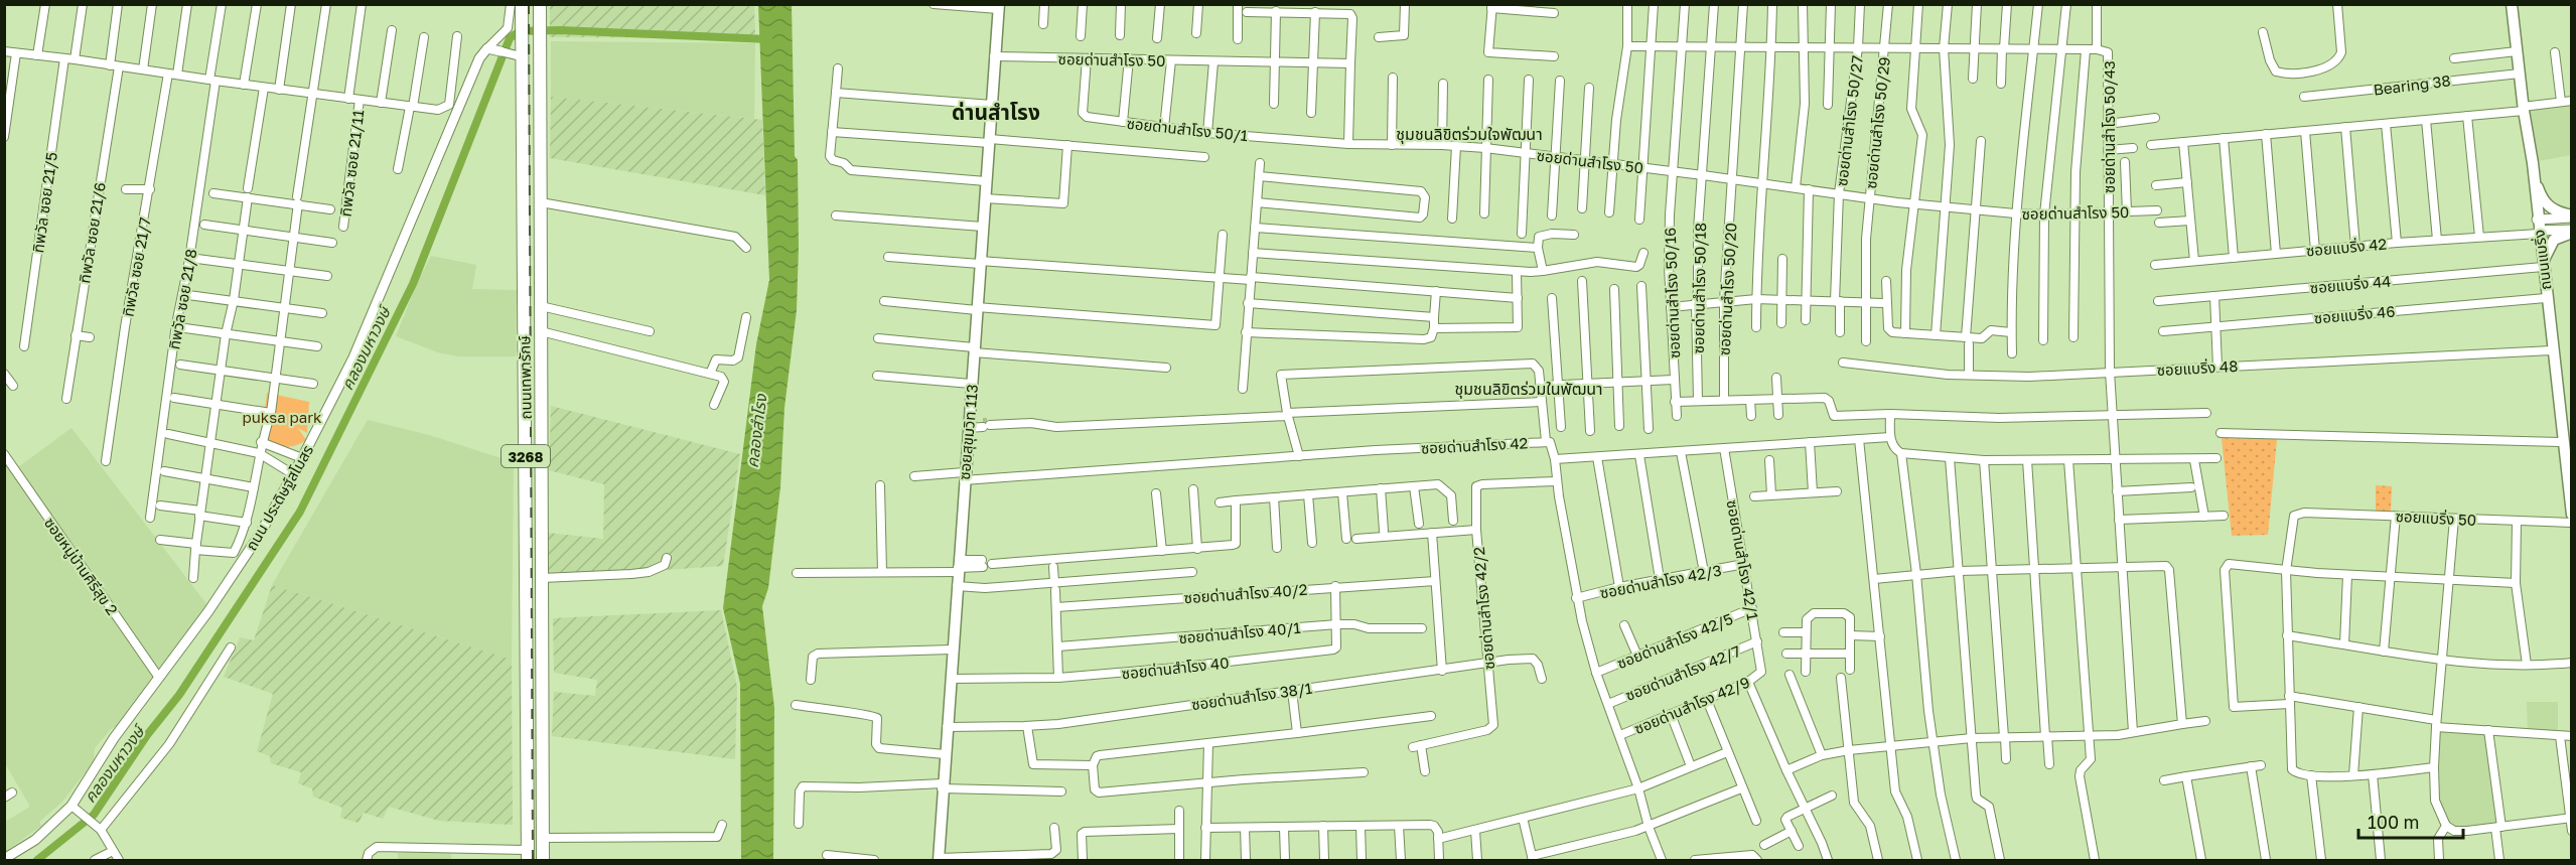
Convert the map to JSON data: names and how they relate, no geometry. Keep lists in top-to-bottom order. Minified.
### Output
{"streets":{"main road":["ถนนแบริ่ง","ถนนเทพารักษ์","ซอยสุขุมวิท 113","3268"],"street":["ซอยด่านสำโรง 50","Bearing 38","ซอยด่านสำโรง 50/27","ซอยด่านสำโรง 50/29","ซอยด่านสำโรง 50/43","ซอยด่านสำโรง 50/1","ทิพวัล ซอย 21/11","ทิพวัล ซอย 21/5","ทิพวัล ซอย 21/6","ซอยแบริ่ง 42","ทิพวัล ซอย 21/7","ซอยแบริ่ง 44","ซอยด่านสำโรง 50/18","ซอยด่านสำโรง 50/20","ซอยด่านสำโรง 50/16","ทิพวัล ซอย 21/8","ซอยแบริ่ง 46","ซอยแบริ่ง 48","ซอยด่านสำโรง 42","ถนน ประดิษฐ์สโมสร","ซอยแบริ่ง 50","ซอยด่านสำโรง 42/1","ซอยหมู่บ้านศิรีสุข 2","ซอยด่านสำโรง 42/3","ซอยด่านสำโรง 40/2","ซอยด่านสำโรง 42/2","ซอยด่านสำโรง 40/1","ซอยด่านสำโรง 42/5","ซอยด่านสำโรง 40","ซอยด่านสำโรง 42/7","ซอยด่านสำโรง 38/1","ซอยด่านสำโรง 42/9"]},"crossings":[["ซอยด่านสำโรง 50","ซอยด่านสำโรง 50/27"],["ซอยด่านสำโรง 50","ซอยด่านสำโรง 50/29"],["ซอยด่านสำโรง 50","ซอยด่านสำโรง 50/43"],["ซอยด่านสำโรง 50","ซอยด่านสำโรง 50/1"],["ซอยด่านสำโรง 50","ซอยด่านสำโรง 50/18"],["ซอยด่านสำโรง 50","ซอยด่านสำโรง 50/20"],["ซอยด่านสำโรง 50","ซอยด่านสำโรง 50/16"],["ซอยด่านสำโรง 50","ซอยสุขุมวิท 113"],["Bearing 38","ถนนแบริ่ง"],["ซอยด่านสำโรง 50/43","ซอยแบริ่ง 48"],["ซอยแบริ่ง 42","ถนนแบริ่ง"],["ถนนแบริ่ง","ซอยแบริ่ง 44"],["ถนนแบริ่ง","ซอยแบริ่ง 46"],["ถนนแบริ่ง","ซอยแบริ่ง 48"],["ซอยสุขุมวิท 113","ซอยด่านสำโรง 42"],["ซอยสุขุมวิท 113","ซอยด่านสำโรง 40"],["ซอยสุขุมวิท 113","ซอยด่านสำโรง 38/1"],["ซอยด่านสำโรง 42","ซอยด่านสำโรง 42/3"],["ซอยด่านสำโรง 42","ซอยด่านสำโรง 42/2"],["ซอยด่านสำโรง 42","ซอยด่านสำโรง 42/5"],["ซอยด่านสำโรง 42","ซอยด่านสำโรง 42/7"],["ซอยด่านสำโรง 42","ซอยด่านสำโรง 42/9"],["ถนน ประดิษฐ์สโมสร","ซอยหมู่บ้านศิรีสุข 2"],["ซอยด่านสำโรง 42/1","ซอยด่านสำโรง 42/3"],["ซอยด่านสำโรง 42/1","ซอยด่านสำโรง 42/5"],["ซอยด่านสำโรง 42/1","ซอยด่านสำโรง 42/7"],["ซอยด่านสำโรง 42/1","ซอยด่านสำโรง 42/9"],["ซอยด่านสำโรง 40/2","ซอยด่านสำโรง 40"],["ซอยด่านสำโรง 42/2","ซอยด่านสำโรง 38/1"],["ซอยด่านสำโรง 40/1","ซอยด่านสำโรง 40"]],"districts":["ด่านสำโรง","ชุมชนลิขิตร่วมใจพัฒนา","ชุมชนลิขิตร่วมในพัฒนา"],"water":["คลองมหาวงษ์","คลองสำโรง"],"parks":["puksa park"],"scale_bar":"100 m"}
